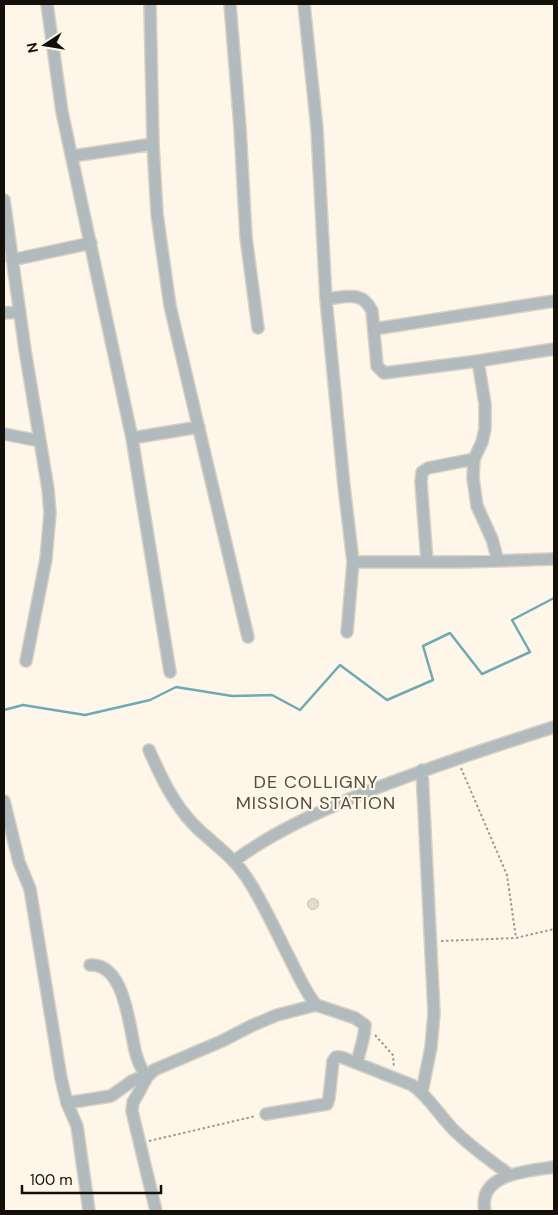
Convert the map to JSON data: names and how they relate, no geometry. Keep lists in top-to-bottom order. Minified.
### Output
{"districts":["DE COLLIGNY MISSION STATION"],"scale_bar":"100 m","north":"left"}
